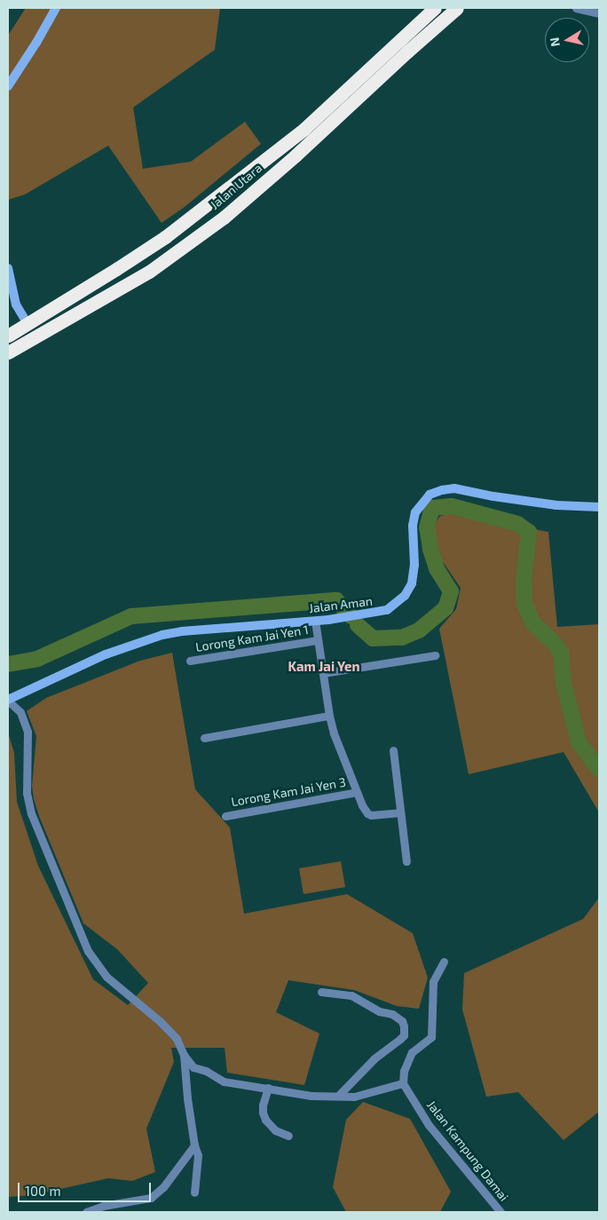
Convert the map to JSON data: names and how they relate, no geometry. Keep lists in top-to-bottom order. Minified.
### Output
{"streets":{"highway":["Jalan Utara"],"street":["Jalan Aman","Lorong Kam Jai Yen 1","Lorong Kam Jai Yen 3","Jalan Kampung Damai"]},"districts":["Kam Jai Yen"],"scale_bar":"100 m","north":"left"}
